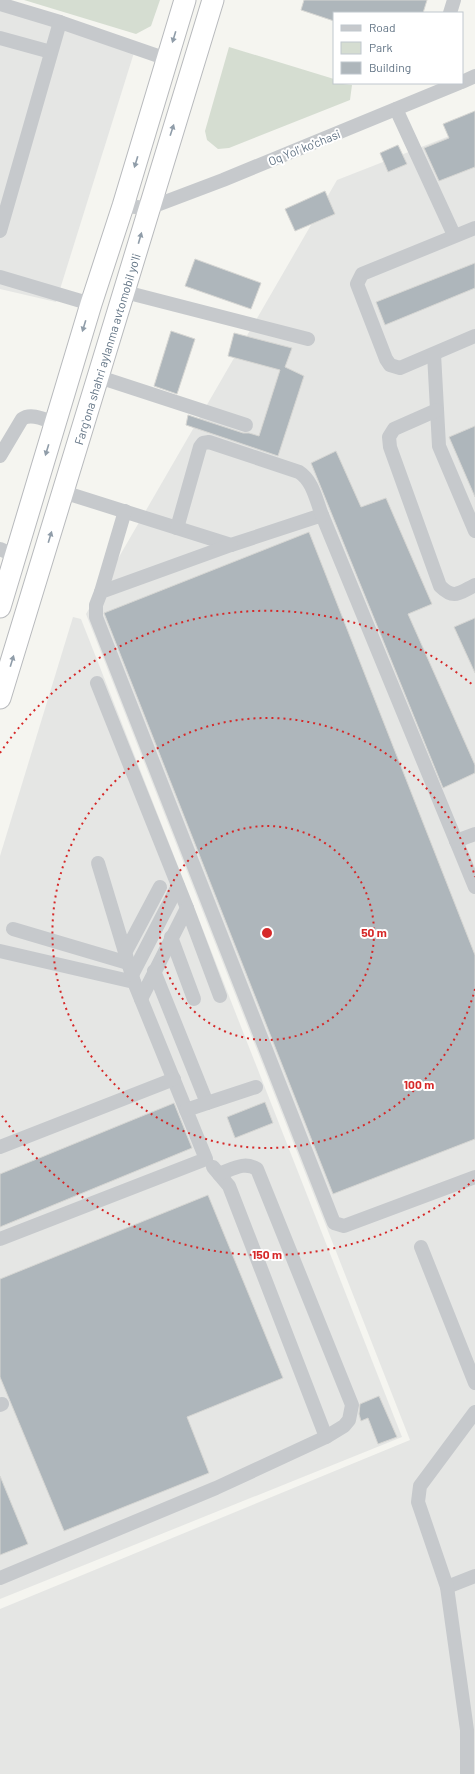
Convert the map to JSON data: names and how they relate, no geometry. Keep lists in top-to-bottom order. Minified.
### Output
{"streets":{"highway":["Fargʻona shahri aylanma avtomobil yoʻli"],"street":["Oq Yol' ko'chasi"]},"crossings":[["Oq Yol' ko'chasi","Fargʻona shahri aylanma avtomobil yoʻli"]],"legend":["Road","Park","Building"],"rings":["50 m","100 m","150 m"]}
